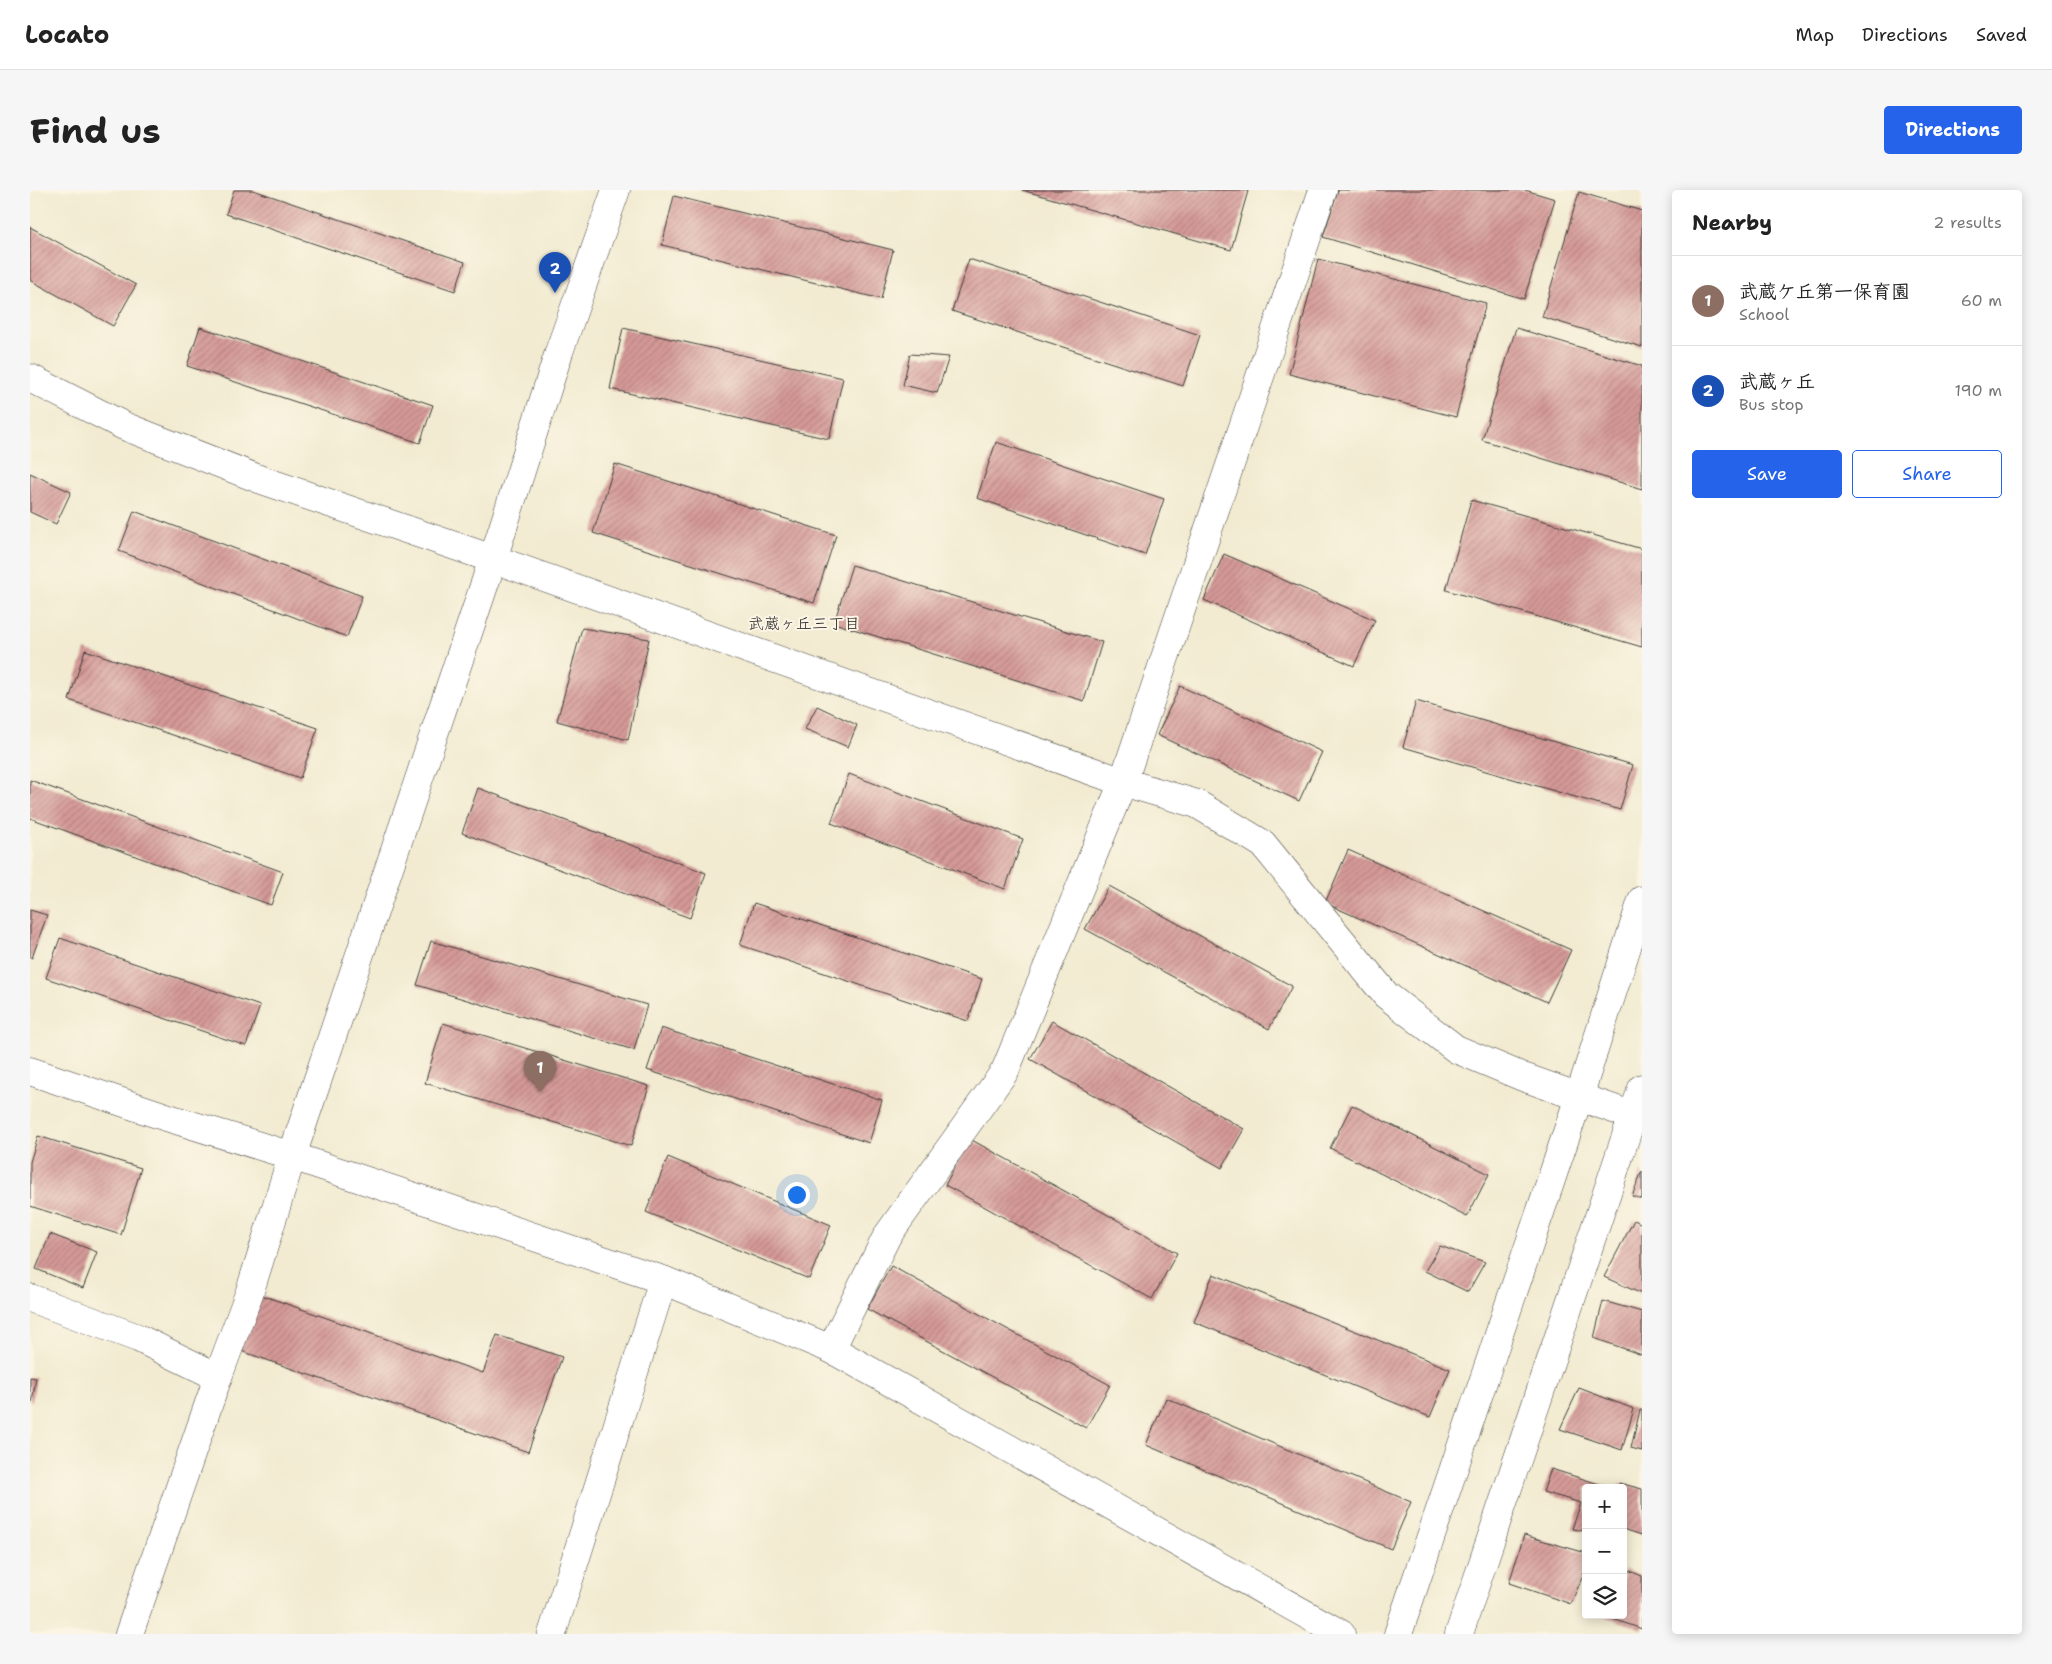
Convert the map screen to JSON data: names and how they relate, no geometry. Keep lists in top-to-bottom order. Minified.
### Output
{"districts":["武蔵ヶ丘三丁目"],"page":{"header":"Locato","nav":["Map","Directions","Saved"],"buttons":["Directions",["Save","Share"]],"title":"Find us","heading":["Nearby","2 results"],"pins":["2","1"],"list":[{"mark":"1","name":"武蔵ケ丘第一保育園","note":"School","value":"60 m"},{"mark":"2","name":"武蔵ヶ丘","note":"Bus stop","value":"190 m"}],"map_buttons":["+","−"]}}
